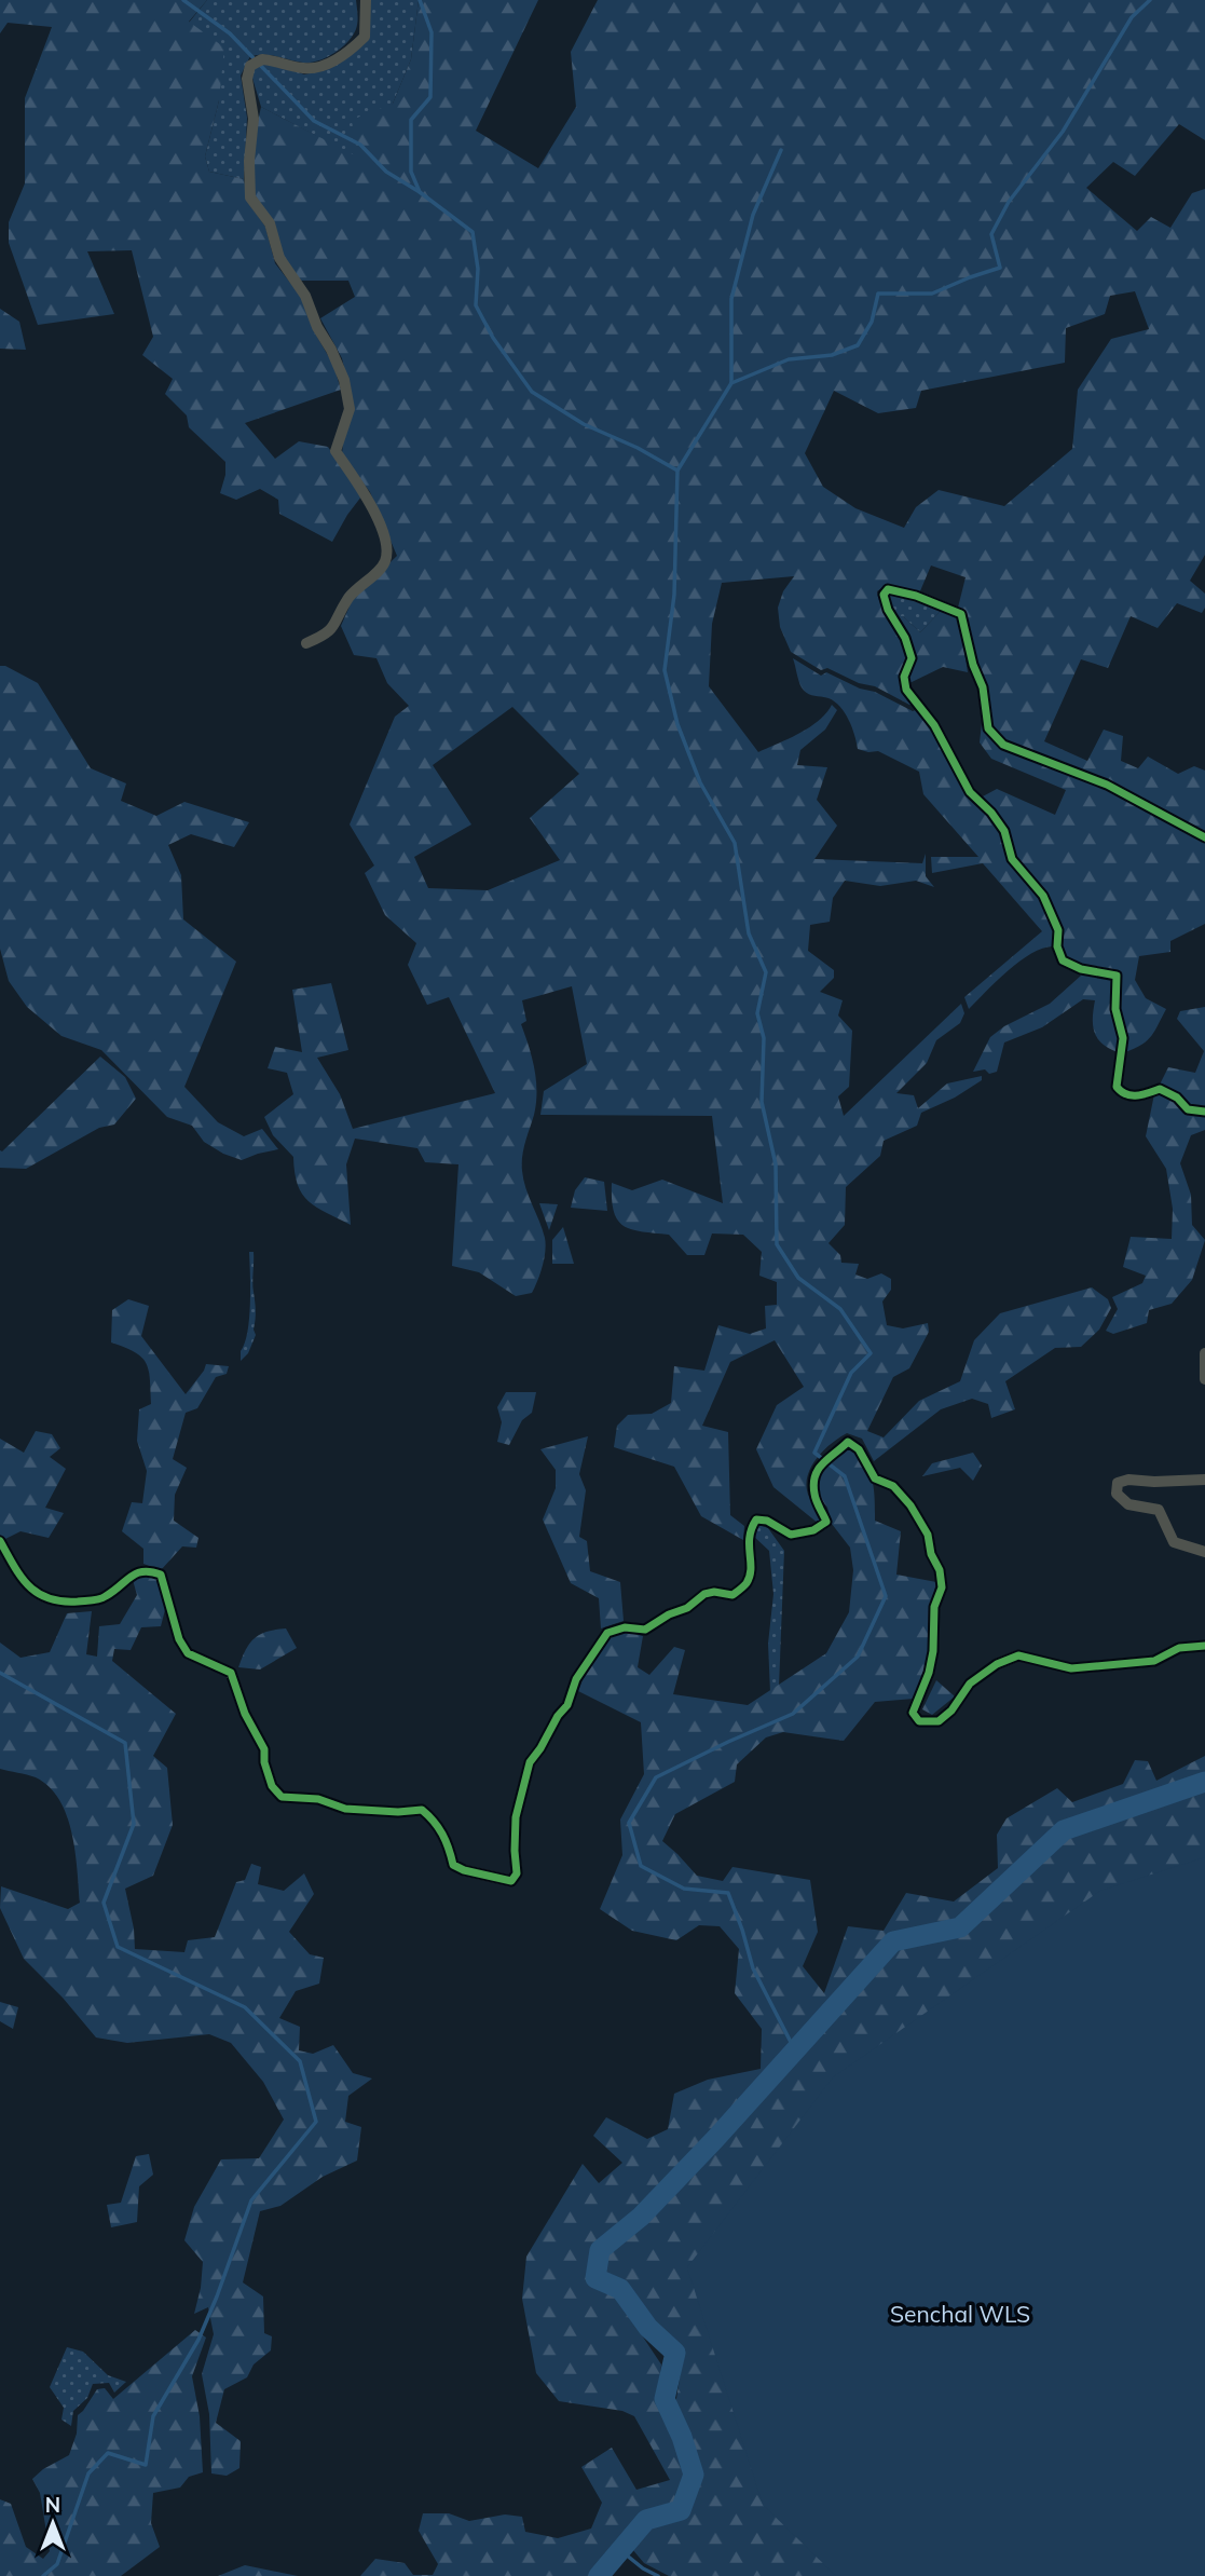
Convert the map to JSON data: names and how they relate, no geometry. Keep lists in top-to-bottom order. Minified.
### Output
{"parks":["Senchal WLS"],"north":"top"}
